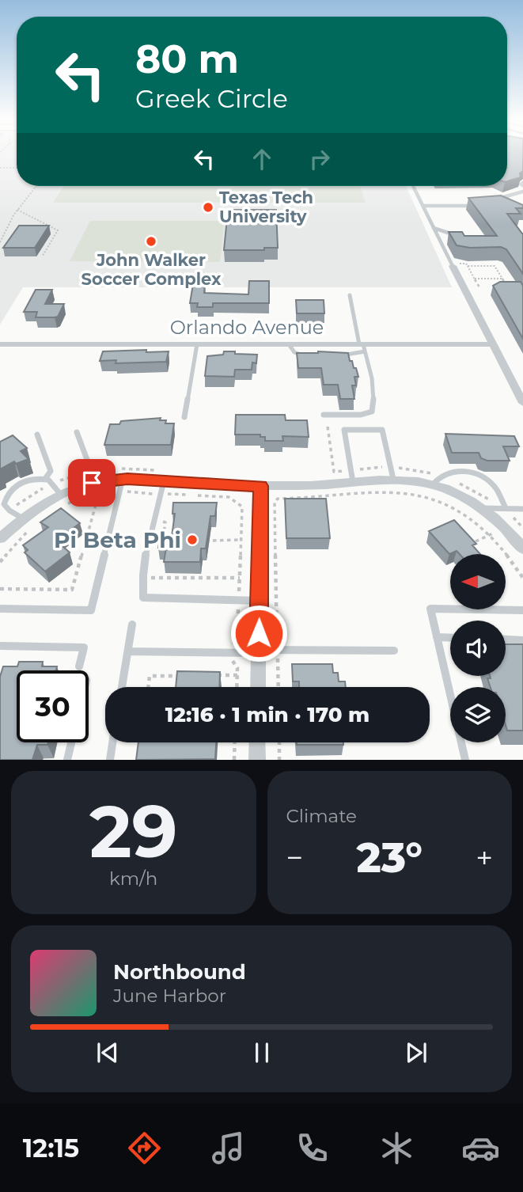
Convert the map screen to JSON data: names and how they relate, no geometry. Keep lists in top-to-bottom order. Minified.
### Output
{"streets":{"street":["Orlando Avenue"]},"places":["Texas Tech University","John Walker Soccer Complex","Pi Beta Phi"],"north":"left","page":{"turn":["80 m","Greek Circle"],"limit":"30","trip":"12:16 · 1 min · 170 m","tile":[["29","km/h"],"Climate"],"heat":["−","23°","+"],"song":["Northbound","June Harbor"],"tabs":"12:15"}}
